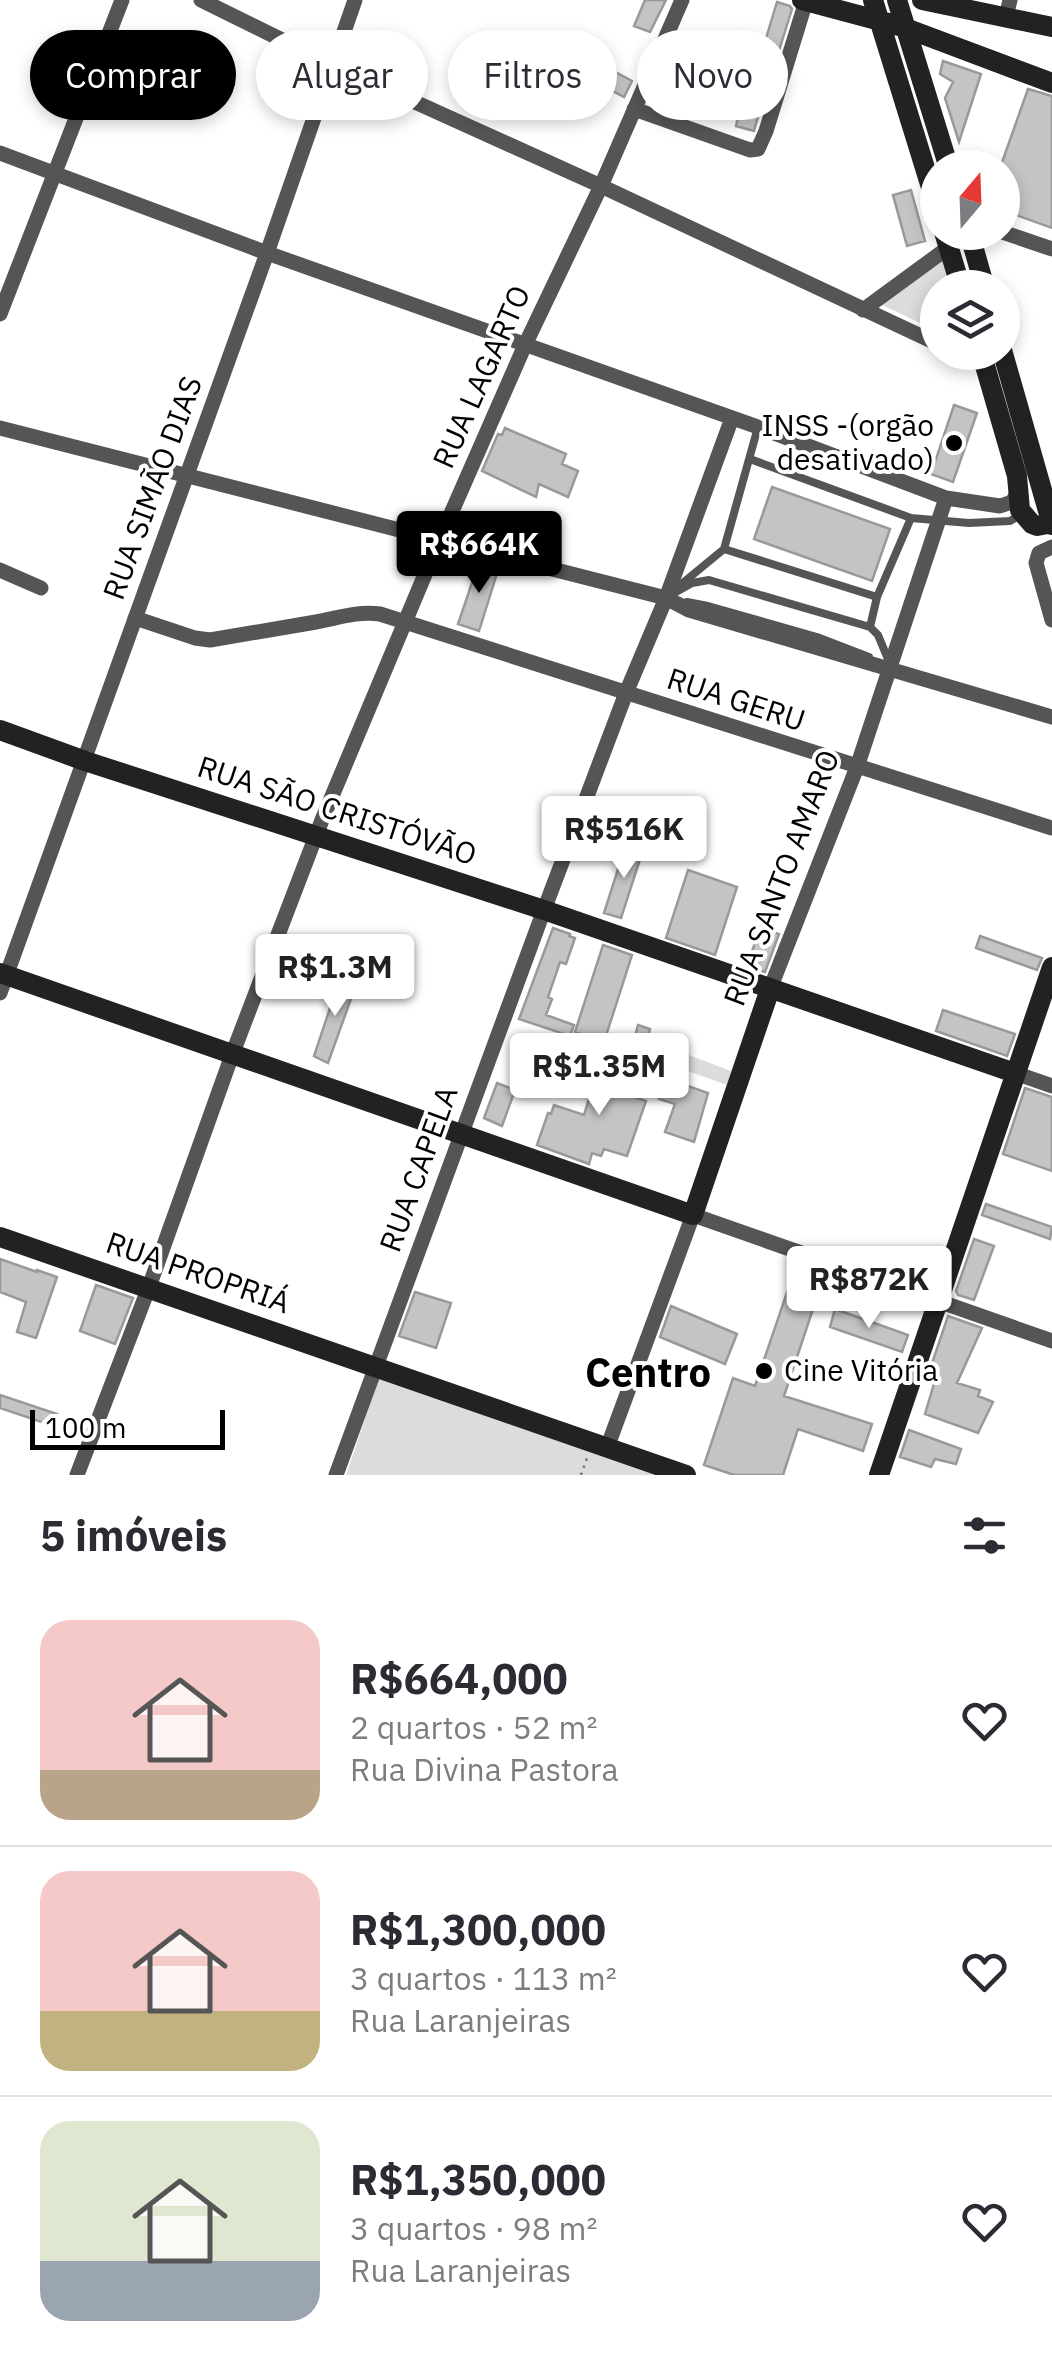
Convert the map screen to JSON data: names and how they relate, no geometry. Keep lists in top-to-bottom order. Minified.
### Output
{"streets":{"street":["RUA LAGARTO","RUA SIMÃO DIAS","RUA GERU","RUA SÃO CRISTÓVÃO","RUA SANTO AMARO","RUA CAPELA","RUA PROPRIÁ"]},"crossings":[["RUA LAGARTO","RUA GERU"],["RUA LAGARTO","RUA SÃO CRISTÓVÃO"],["RUA LAGARTO","RUA PROPRIÁ"],["RUA SIMÃO DIAS","RUA GERU"],["RUA SIMÃO DIAS","RUA SÃO CRISTÓVÃO"],["RUA GERU","RUA SANTO AMARO"],["RUA GERU","RUA CAPELA"],["RUA SÃO CRISTÓVÃO","RUA SANTO AMARO"],["RUA SÃO CRISTÓVÃO","RUA CAPELA"],["RUA SANTO AMARO","RUA PROPRIÁ"],["RUA CAPELA","RUA PROPRIÁ"]],"districts":["Centro"],"places":["INSS -(orgão desativado)","Cine Vitória"],"scale_bar":"100 m","north":"top","page":{"chip":["Comprar","Alugar","Filtros","Novo"],"price":["R$664K","R$516K","R$1.3M","R$1.35M","R$872K"],"scale":"100 m","heading":"5 imóveis","list":[{"name":"R$664,000","note":"2 quartos · 52 m² · Rua Divina Pastora"},{"name":"R$1,300,000","note":"3 quartos · 113 m² · Rua Laranjeiras"},{"name":"R$1,350,000","note":"3 quartos · 98 m² · Rua Laranjeiras"}]}}
